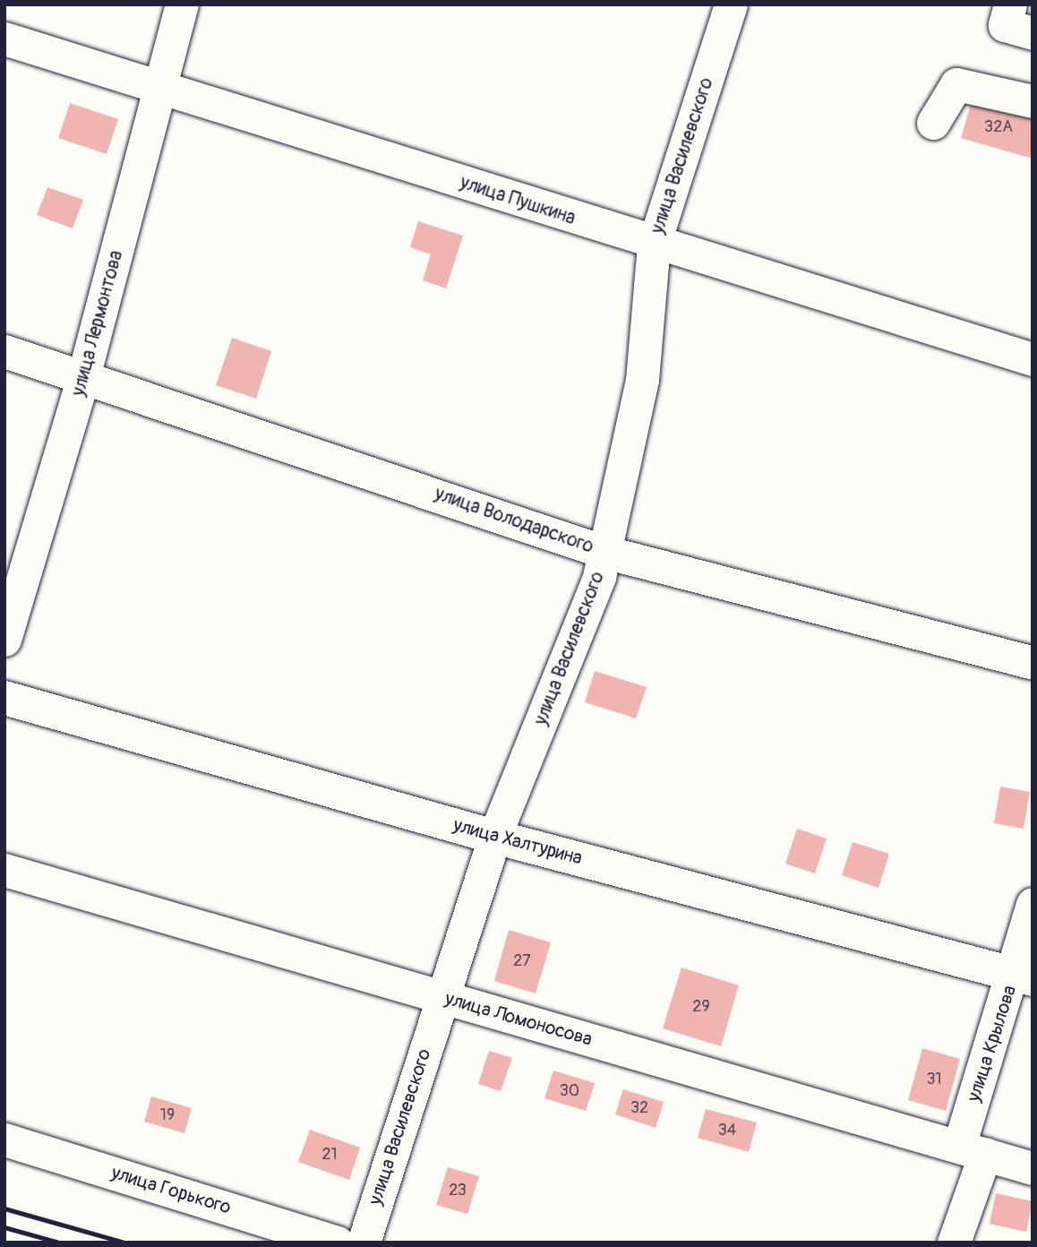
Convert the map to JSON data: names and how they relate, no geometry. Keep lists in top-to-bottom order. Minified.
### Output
{"streets":{"main road":["улица Халтурина"],"street":["улица Василевского","улица Пушкина","улица Лермонтова","улица Володарского","улица Ломоносова","улица Крылова","улица Горького"]},"crossings":[["улица Василевского","улица Пушкина"],["улица Василевского","улица Володарского"],["улица Василевского","улица Халтурина"],["улица Василевского","улица Ломоносова"],["улица Пушкина","улица Лермонтова"],["улица Лермонтова","улица Володарского"],["улица Халтурина","улица Крылова"],["улица Ломоносова","улица Крылова"]],"house_numbers":["32А","27","29","31","30","32","19","34","21","23"]}
